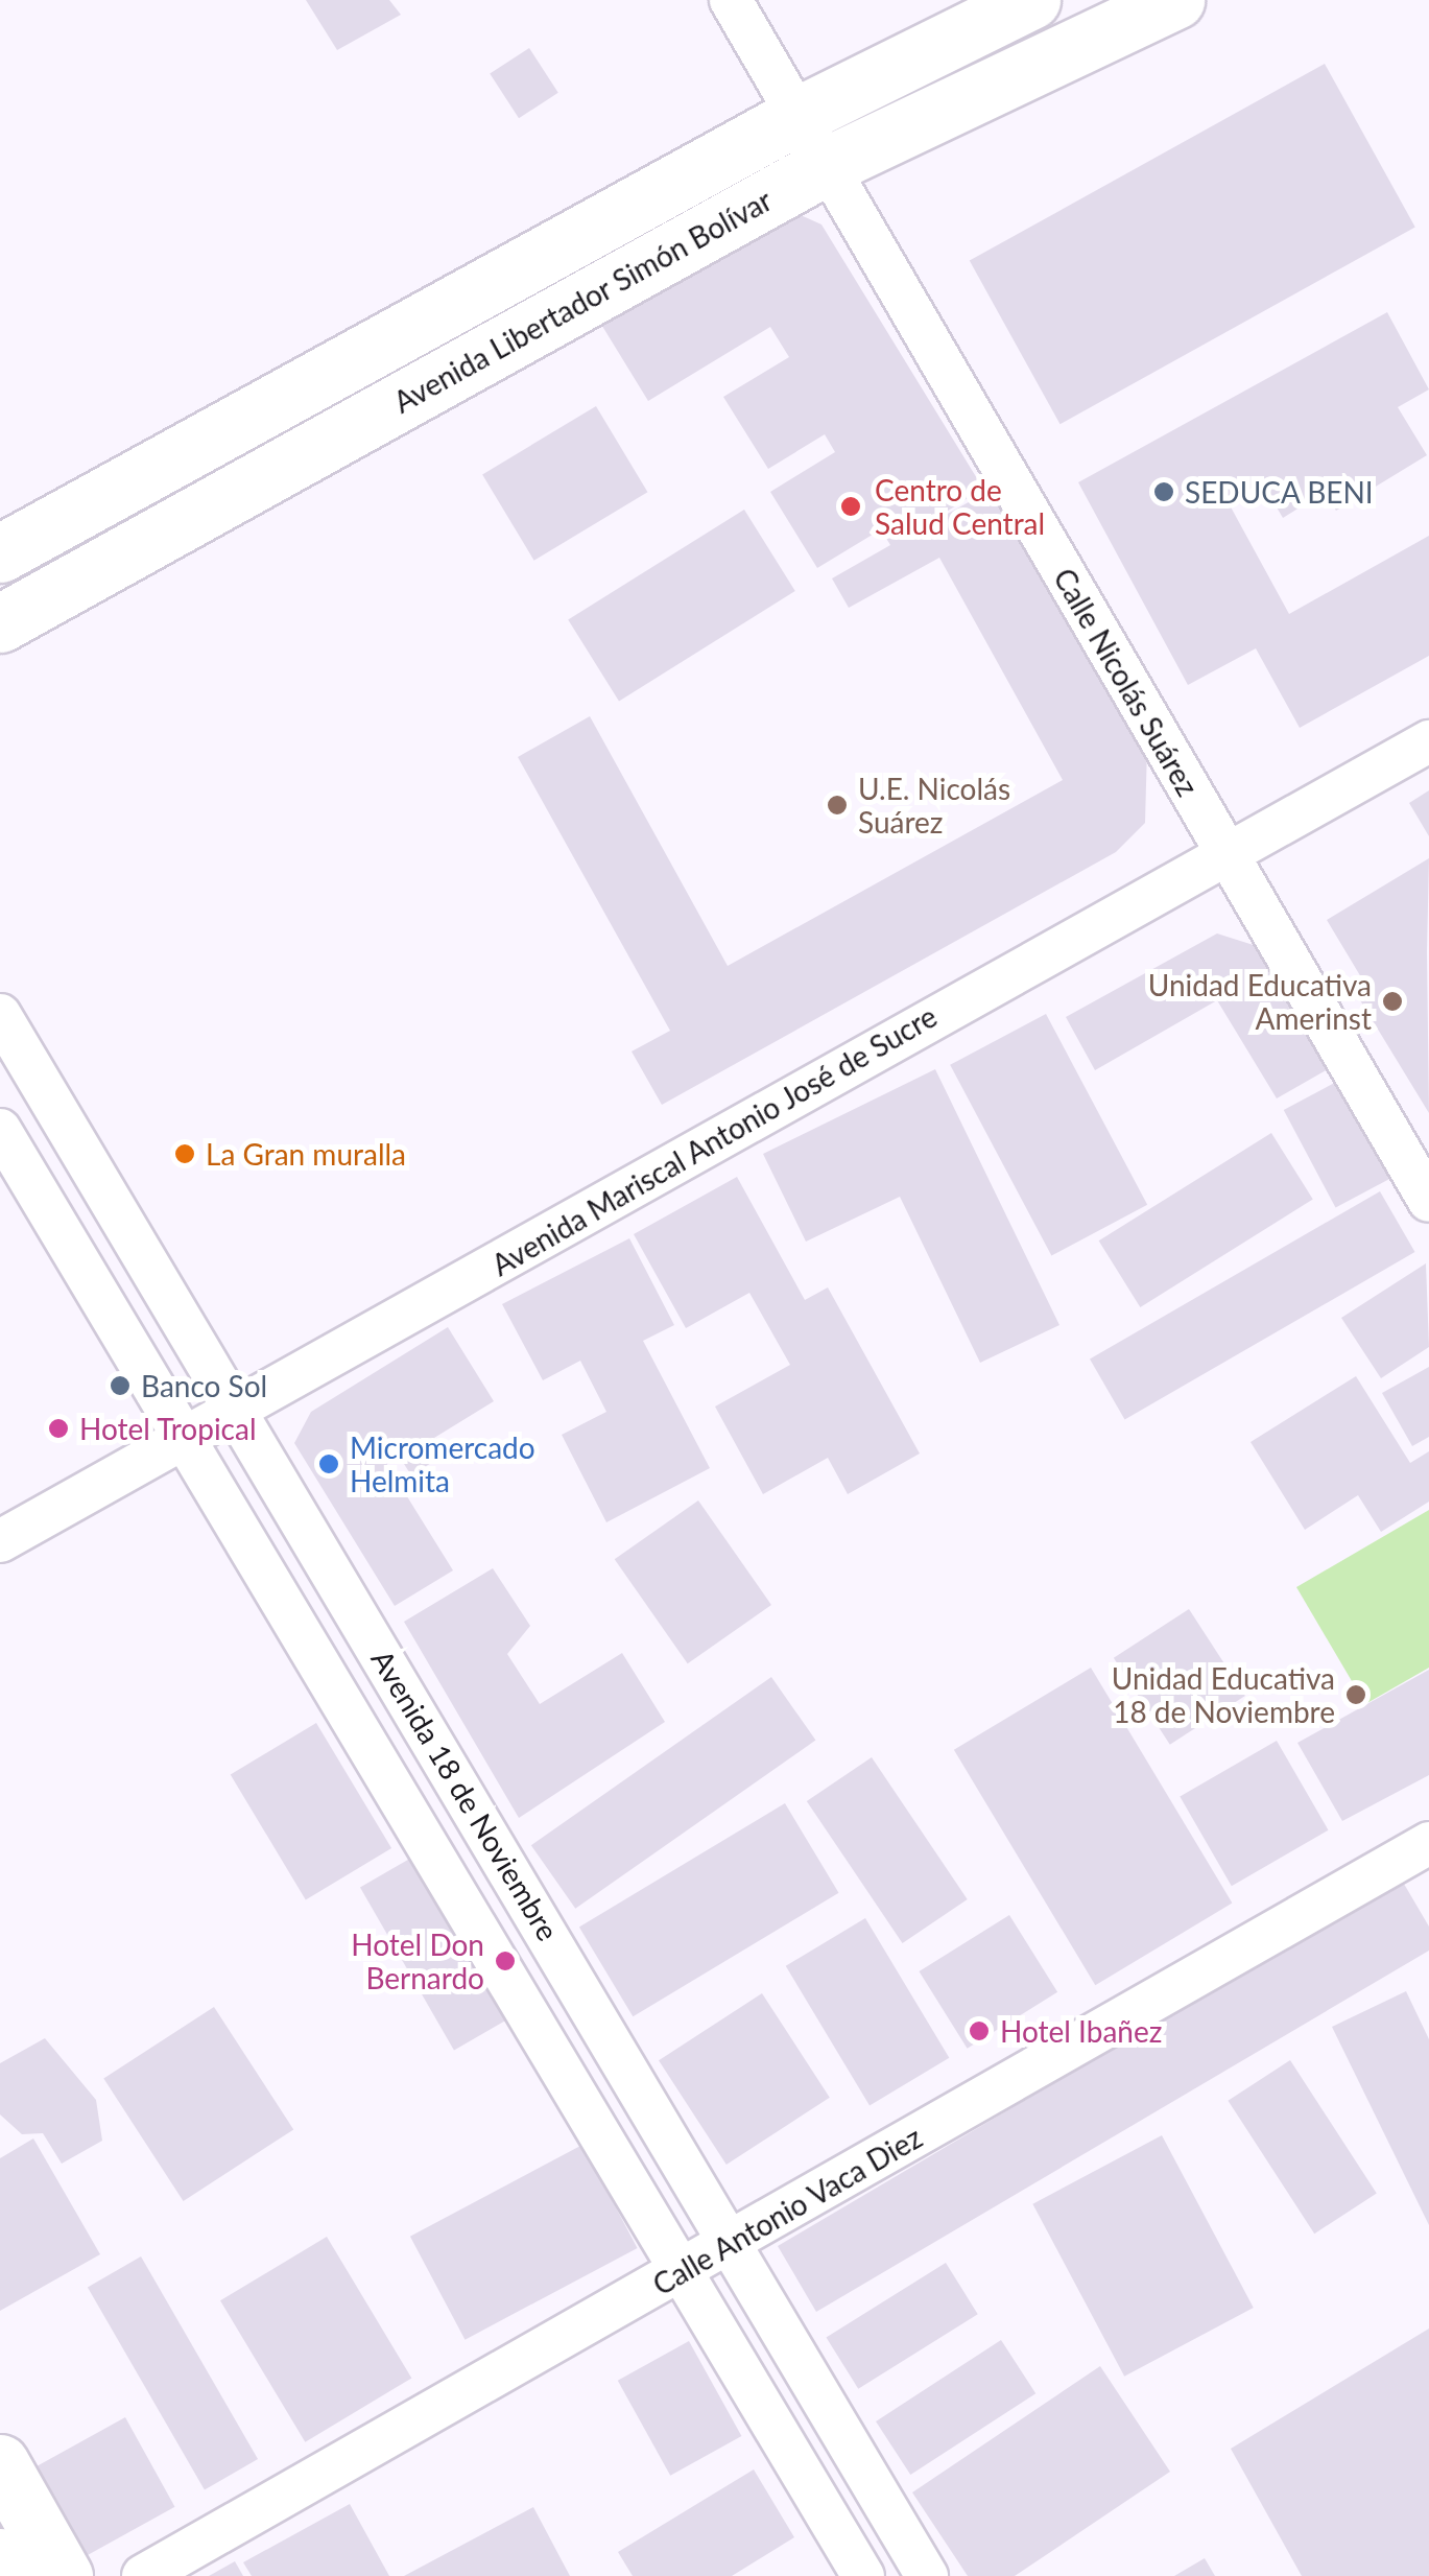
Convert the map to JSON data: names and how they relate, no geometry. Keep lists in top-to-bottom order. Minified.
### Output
{"streets":{"main road":["Avenida Libertador Simón Bolívar"],"street":["Calle Nicolás Suárez","Avenida Mariscal Antonio José de Sucre","Avenida 18 de Noviembre","Calle Antonio Vaca Diez"]},"crossings":[["Avenida Libertador Simón Bolívar","Calle Nicolás Suárez"],["Calle Nicolás Suárez","Avenida Mariscal Antonio José de Sucre"],["Avenida Mariscal Antonio José de Sucre","Avenida 18 de Noviembre"],["Avenida 18 de Noviembre","Calle Antonio Vaca Diez"]],"places":["SEDUCA BENI","Centro de Salud Central","U.E. Nicolás Suárez","Unidad Educativa Amerinst","La Gran muralla","Banco Sol","Hotel Tropical","Micromercado Helmita","Unidad Educativa 18 de Noviembre","Hotel Don Bernardo","Hotel Ibañez"]}
